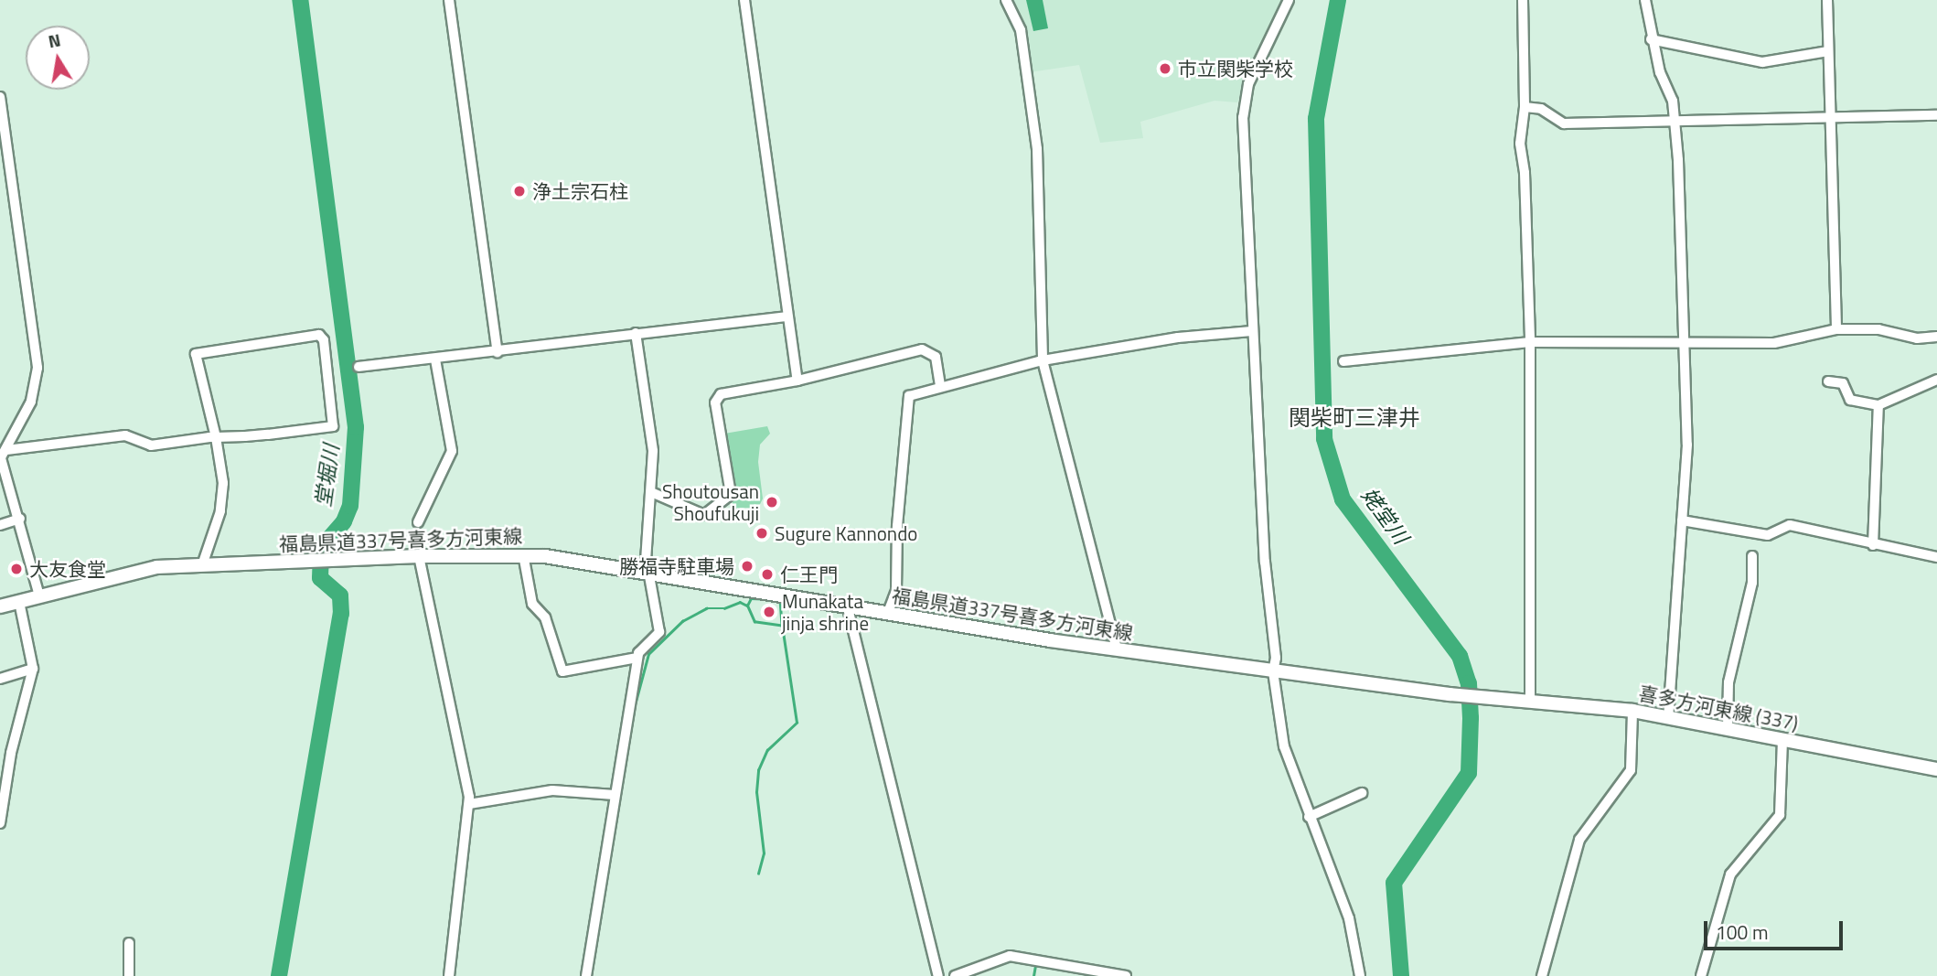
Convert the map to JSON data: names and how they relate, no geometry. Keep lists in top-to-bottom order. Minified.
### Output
{"streets":{"main road":["福島県道337号喜多方河東線","喜多方河東線 (337)"]},"crossings":[["福島県道337号喜多方河東線","喜多方河東線 (337)"]],"districts":["関柴町三津井"],"water":["堂堀川","姥堂川"],"places":["市立関柴学校","浄土宗石柱","Shoutousan Shoufukuji","Sugure Kannondo","勝福寺駐車場","大友食堂","仁王門","Munakata jinja shrine"],"scale_bar":"100 m","north":"top"}
